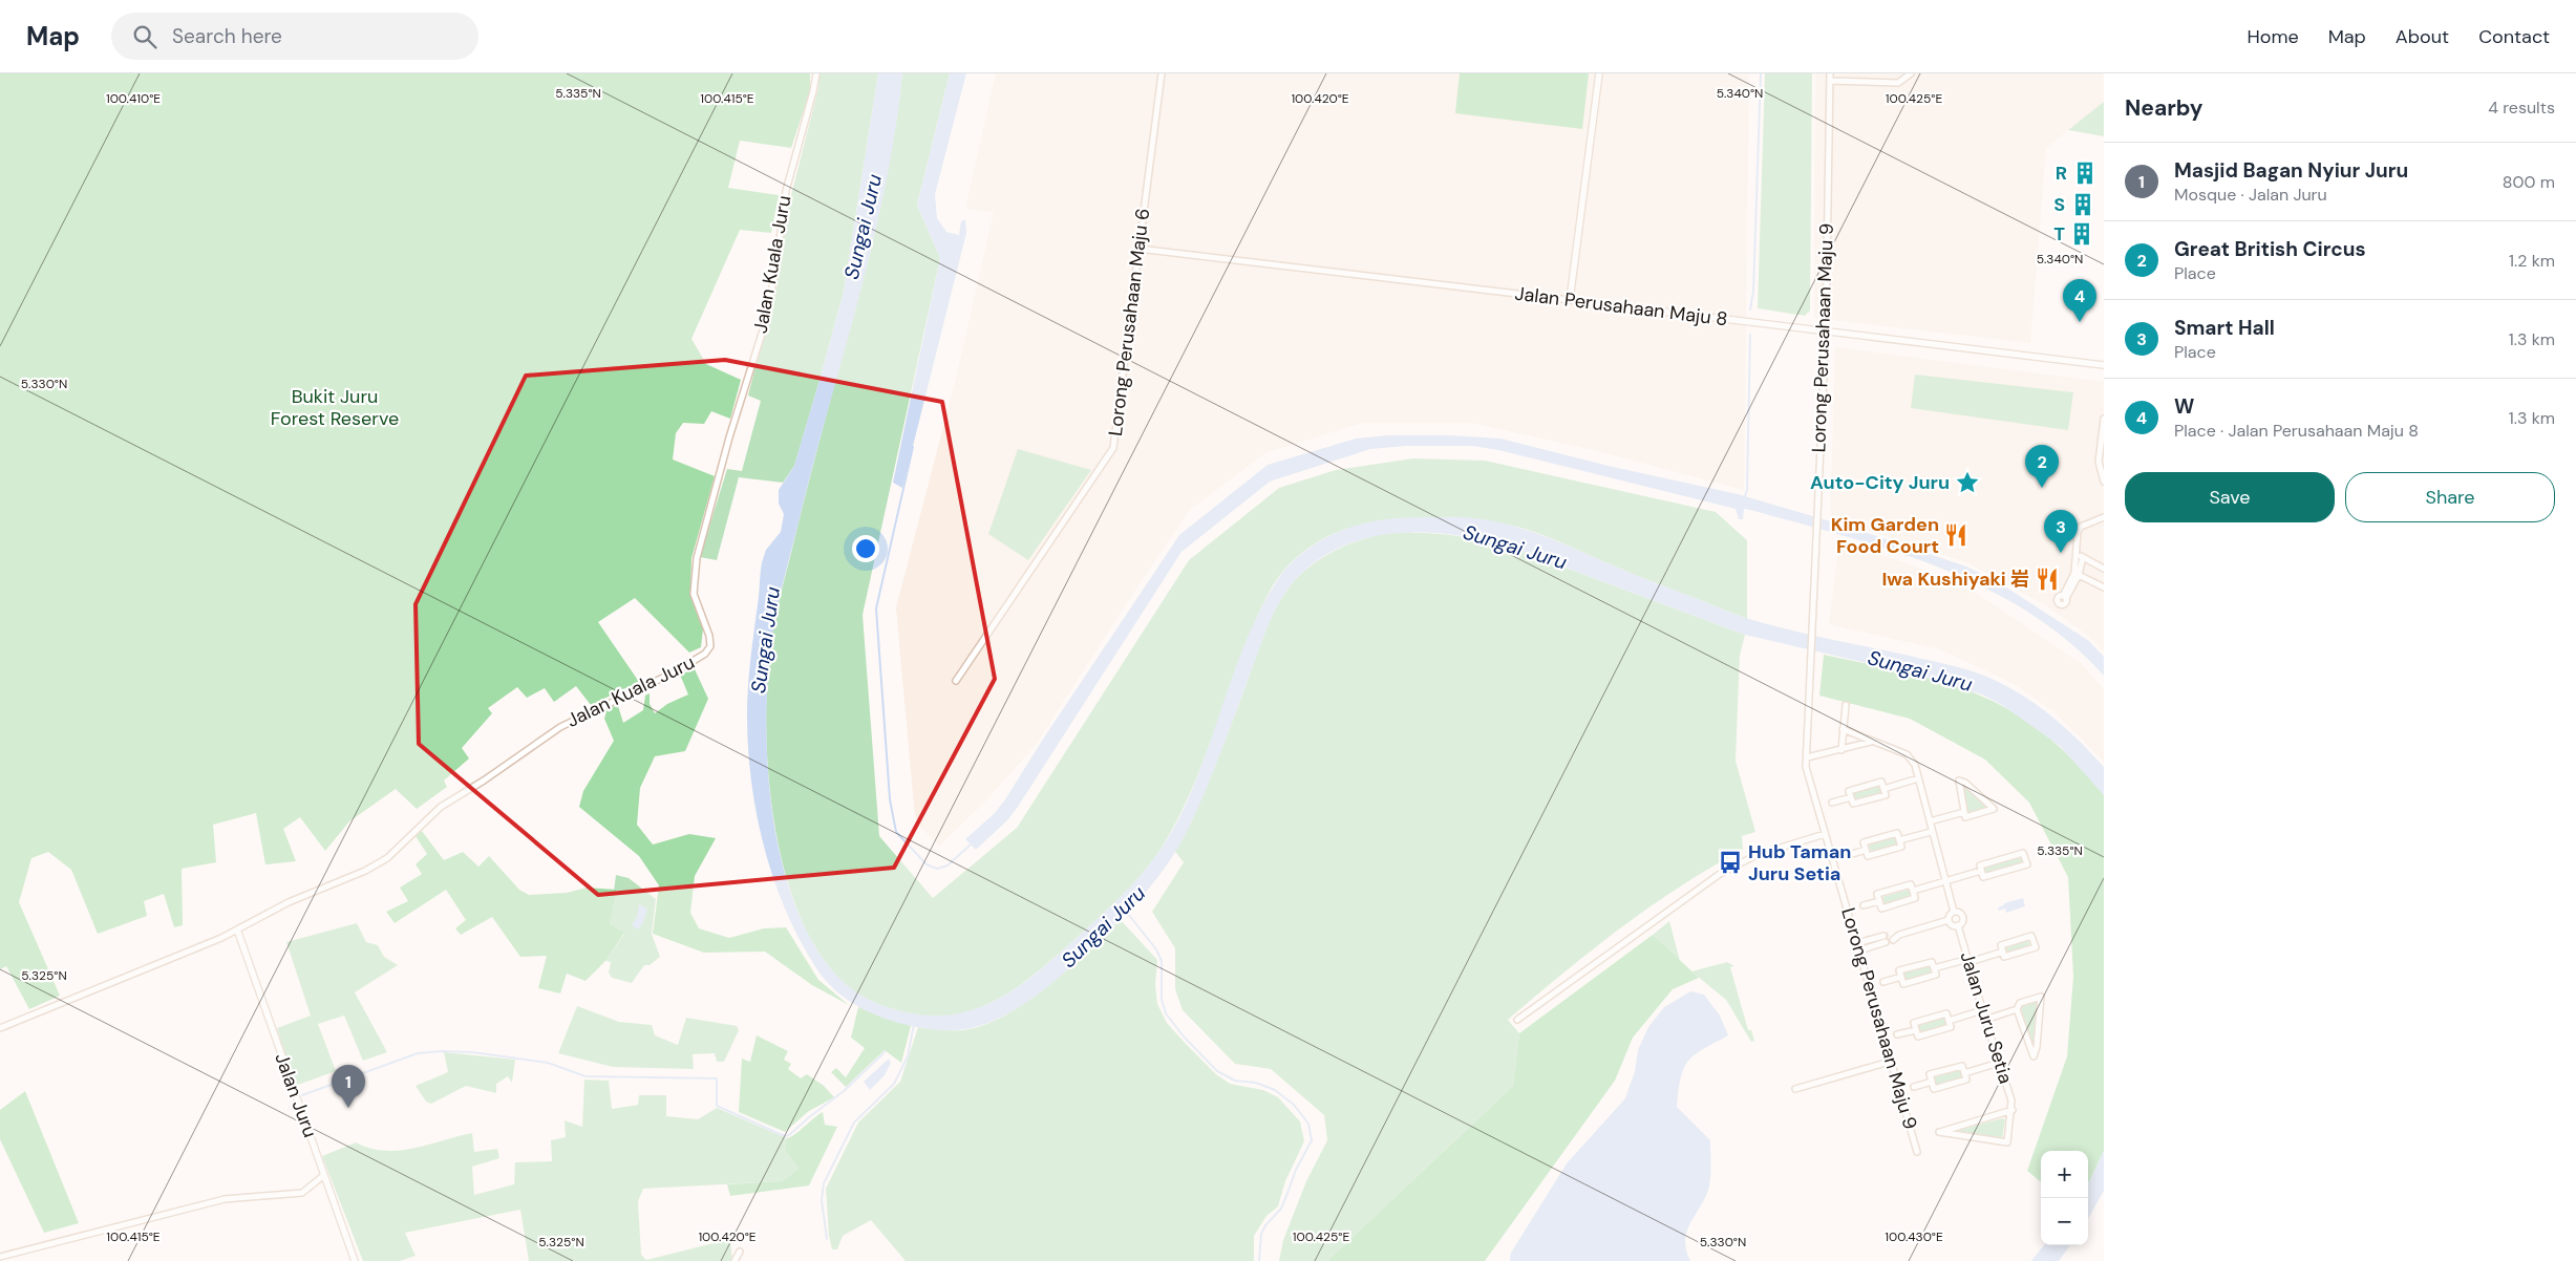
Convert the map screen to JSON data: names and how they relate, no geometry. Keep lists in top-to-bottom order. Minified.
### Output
{"streets":{"street":["Jalan Kuala Juru","Jalan Perusahaan Maju 8","Lorong Perusahaan Maju 6","Lorong Perusahaan Maju 9","Jalan Juru Setia","Jalan Juru"]},"crossings":[["Jalan Kuala Juru","Jalan Juru"],["Jalan Perusahaan Maju 8","Lorong Perusahaan Maju 6"],["Jalan Perusahaan Maju 8","Lorong Perusahaan Maju 9"]],"water":["Sungai Juru"],"parks":["Bukit Juru Forest Reserve"],"places":{"building":["R","S","T"],"place":["Auto-City Juru"],"restaurant":["Kim Garden Food Court","Iwa Kushiyaki 岩"],"bus stop":["Hub Taman Juru Setia"]},"page":{"header":"Map","search":"Search here","nav":["Home","Map","About","Contact"],"heading":["Nearby","4 results"],"list":[{"mark":"1","name":"Masjid Bagan Nyiur Juru","note":"Mosque · Jalan Juru","value":"800 m"},{"mark":"2","name":"Great British Circus","note":"Place","value":"1.2 km"},{"mark":"3","name":"Smart Hall","note":"Place","value":"1.3 km"},{"mark":"4","name":"W","note":"Place · Jalan Perusahaan Maju 8","value":"1.3 km"}],"pins":["4","2","3","1"],"buttons":["Save","Share"],"map_buttons":["+","−"]},"coordinates":["5.340°N","5.335°N","100.410°E","100.415°E","100.420°E","100.425°E","5.330°N","5.325°N","100.430°E"]}
